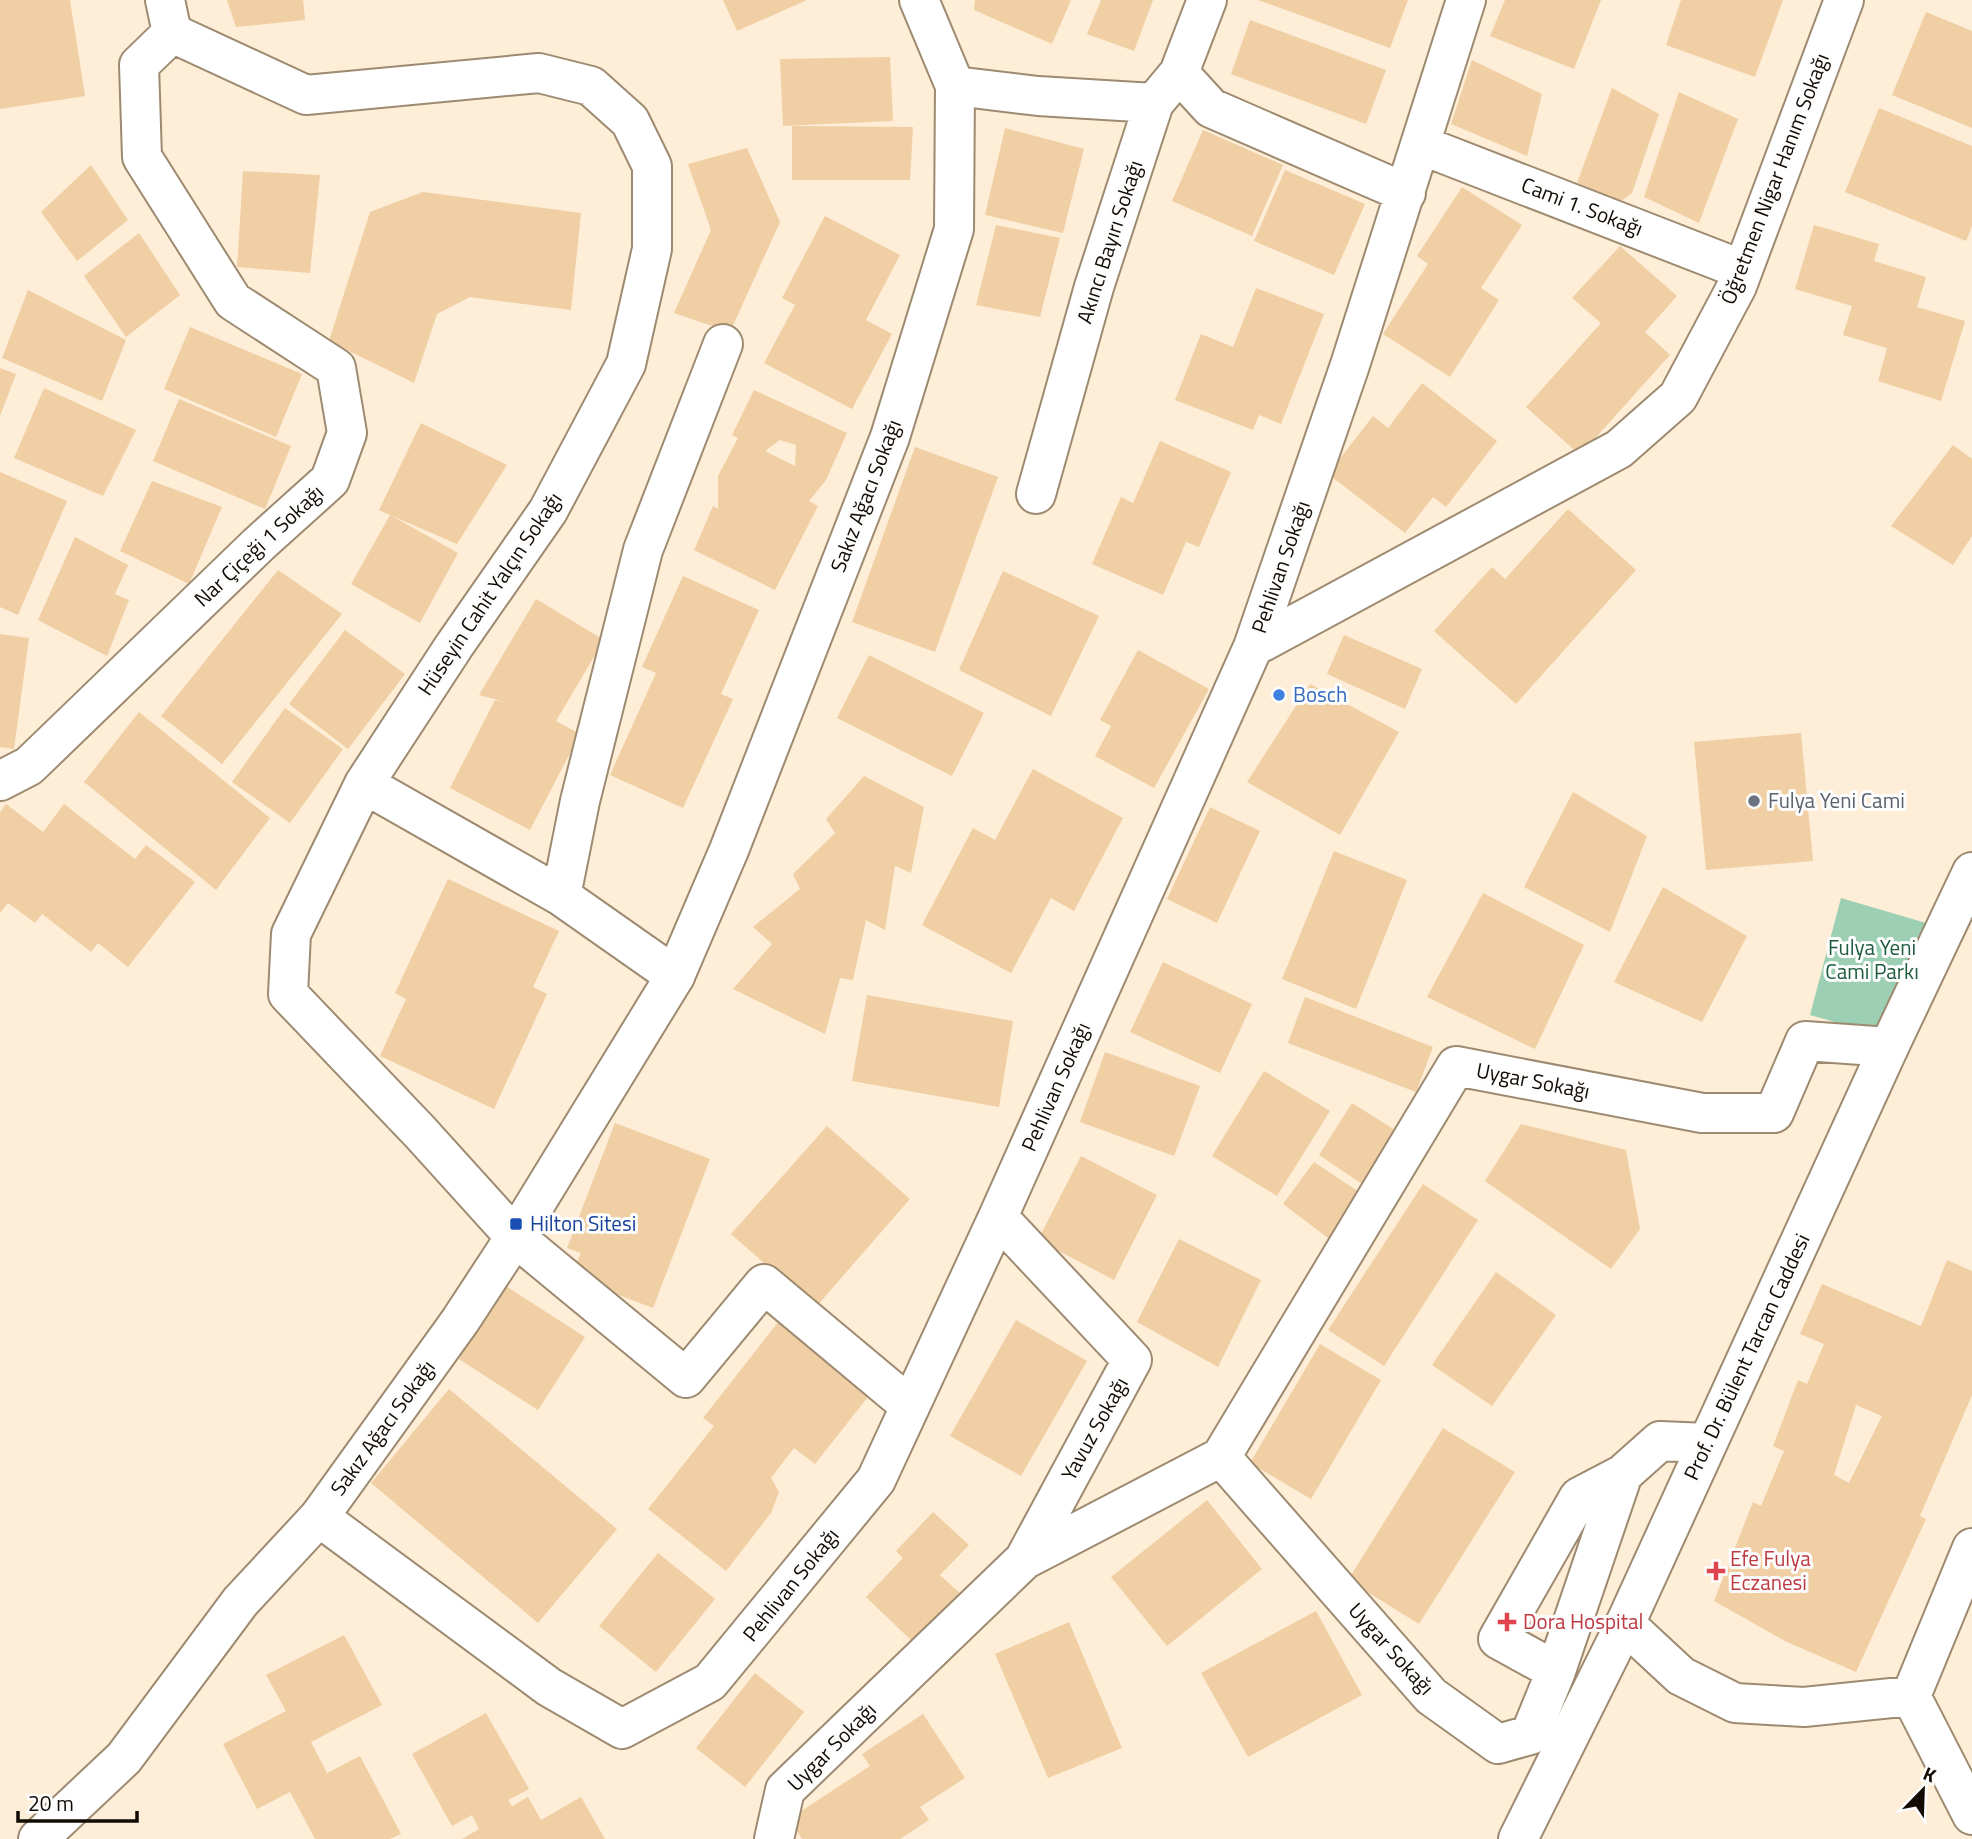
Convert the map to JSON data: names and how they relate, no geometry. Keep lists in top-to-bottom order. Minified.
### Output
{"streets":{"street":["Öğretmen Nigar Hanım Sokağı","Cami 1. Sokağı","Akıncı Bayırı Sokağı","Sakız Ağacı Sokağı","Nar Çiçeği 1 Sokağı","Pehlivan Sokağı","Hüseyin Cahit Yalçın Sokağı","Uygar Sokağı","Prof. Dr. Bülent Tarcan Caddesi","Yavuz Sokağı"]},"crossings":[["Öğretmen Nigar Hanım Sokağı","Cami 1. Sokağı"],["Öğretmen Nigar Hanım Sokağı","Pehlivan Sokağı"],["Cami 1. Sokağı","Pehlivan Sokağı"],["Sakız Ağacı Sokağı","Pehlivan Sokağı"],["Sakız Ağacı Sokağı","Hüseyin Cahit Yalçın Sokağı"],["Nar Çiçeği 1 Sokağı","Hüseyin Cahit Yalçın Sokağı"],["Pehlivan Sokağı","Hüseyin Cahit Yalçın Sokağı"],["Pehlivan Sokağı","Yavuz Sokağı"],["Uygar Sokağı","Prof. Dr. Bülent Tarcan Caddesi"],["Uygar Sokağı","Yavuz Sokağı"]],"parks":["Fulya Yeni Cami Parkı"],"places":{"other":["Bosch","Fulya Yeni Cami"],"transit":["Hilton Sitesi"],"health":["Efe Fulya Eczanesi","Dora Hospital"]},"scale_bar":"20 m","north":"top right"}
